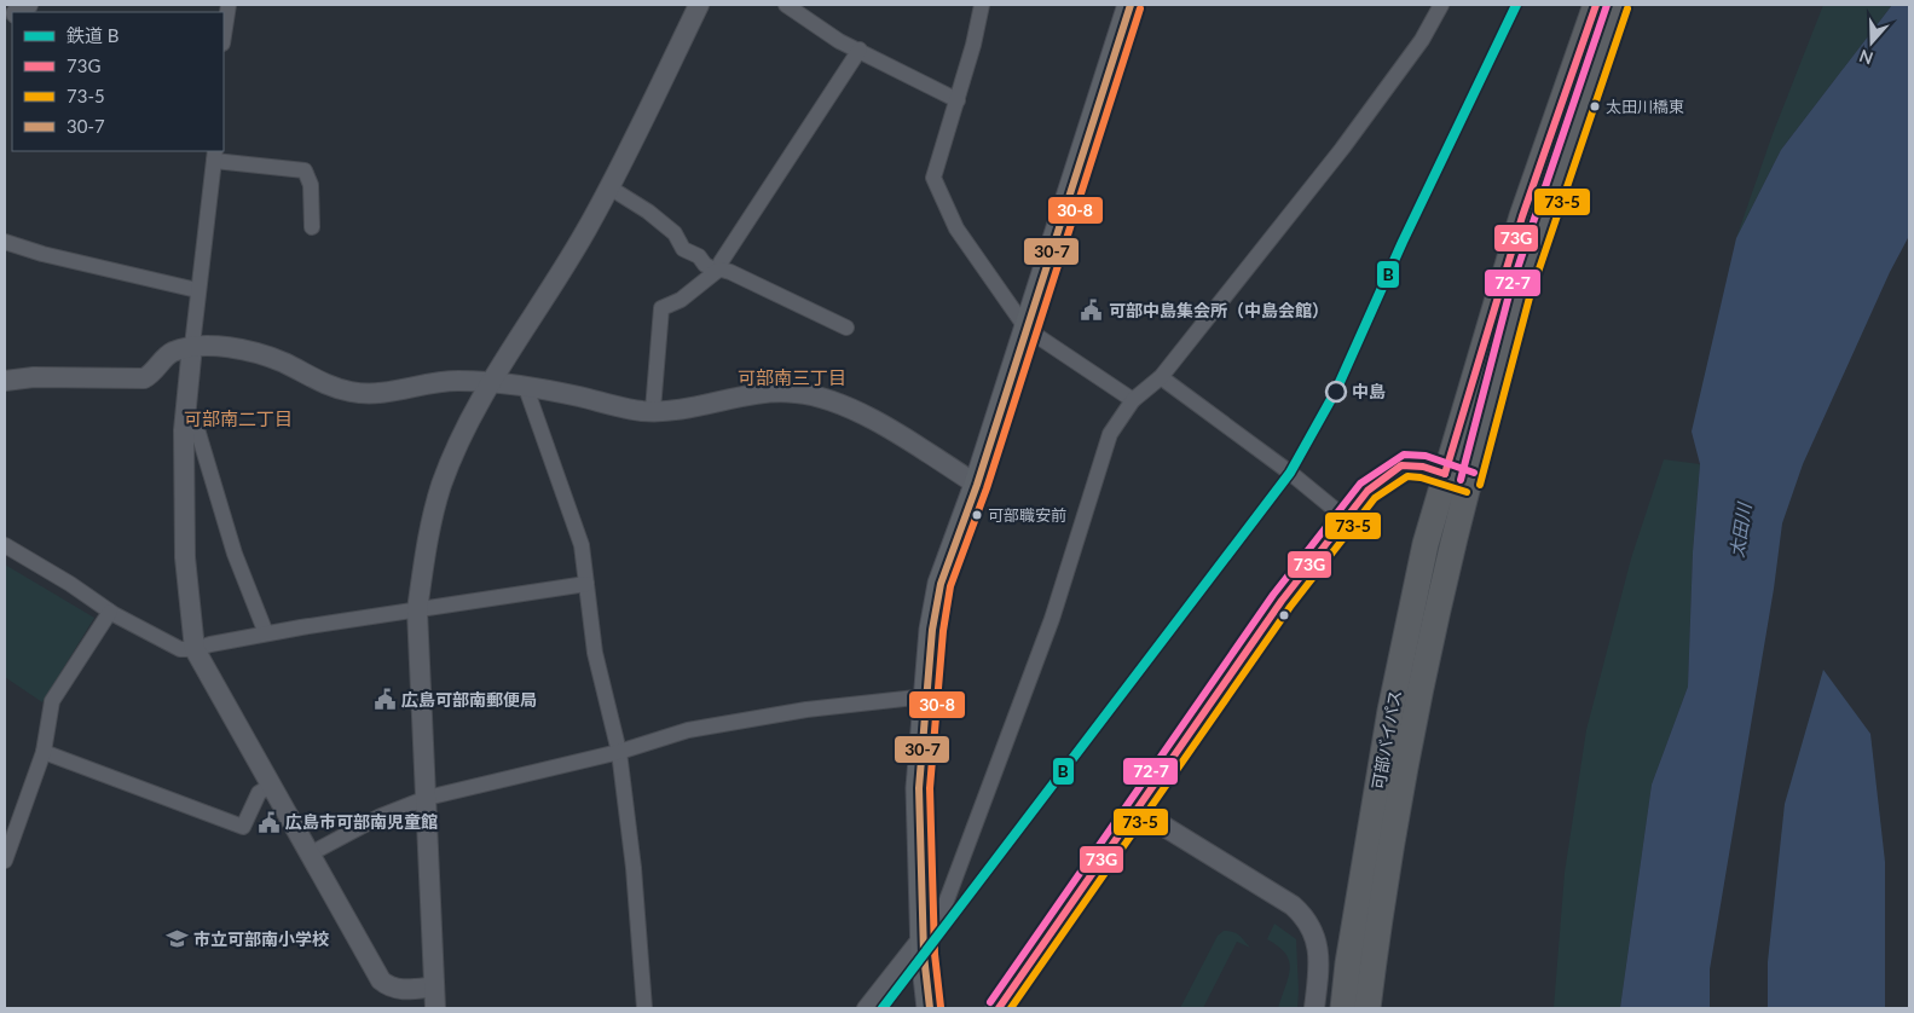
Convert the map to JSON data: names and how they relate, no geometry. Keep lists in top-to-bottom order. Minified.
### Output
{"streets":{"highway":["可部バイパス"]},"districts":["可部南三丁目","可部南二丁目"],"water":["太田川"],"places":{"other":["太田川橋東","中島","可部職安前"],"public building":["可部中島集会所（中島会館）","広島可部南郵便局","広島市可部南児童館"],"school or university":["市立可部南小学校"]},"lines":["rail line B","transit line 73G","transit line 30-7","transit line 72-7","transit line 73-5","transit line 30-8"],"legend":["鉄道 B","73G","73-5","30-7"],"north":"bottom"}
